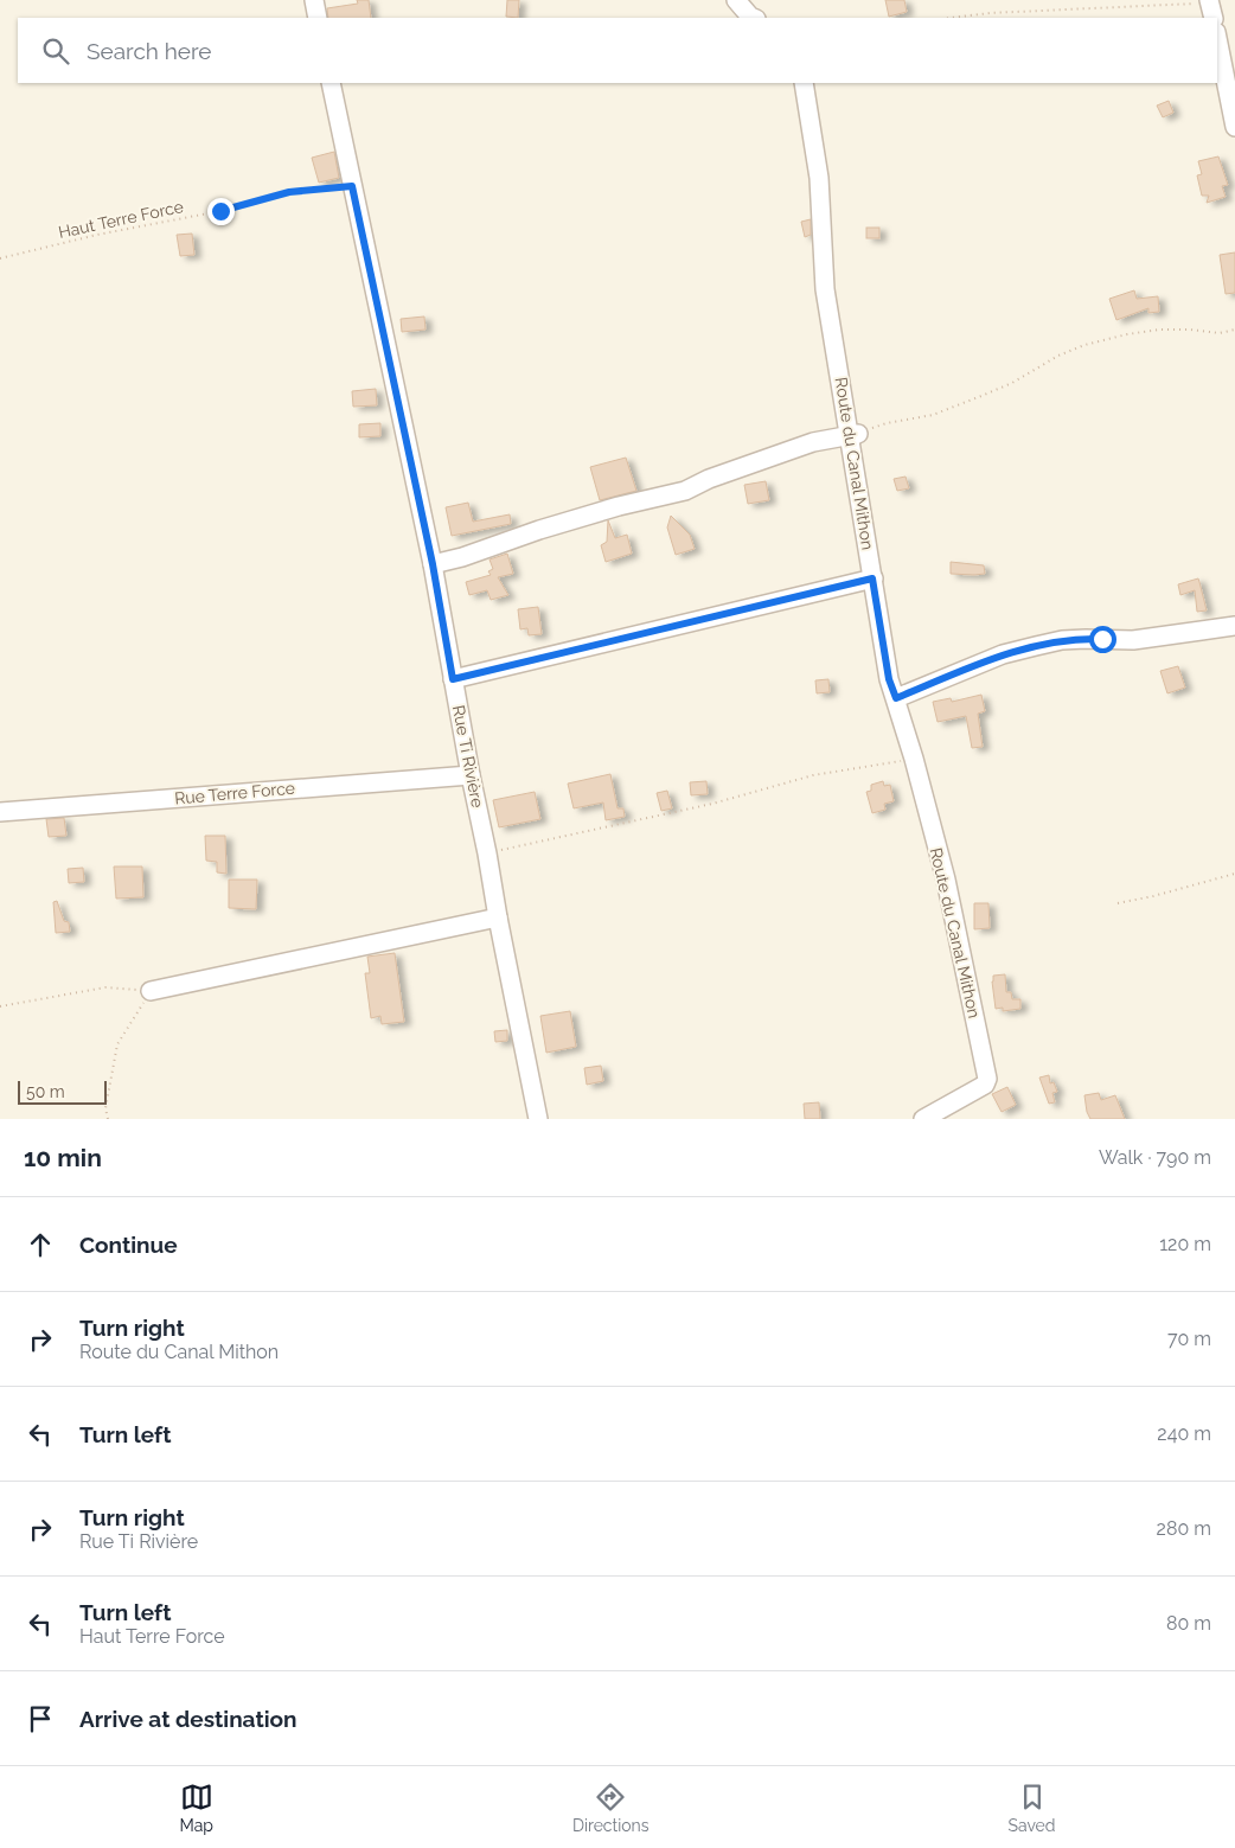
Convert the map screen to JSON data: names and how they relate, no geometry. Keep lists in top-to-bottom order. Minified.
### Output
{"streets":{"street":["Route du Canal Mithon","Rue Ti Rivière","Rue Terre Force"],"path":["Haut Terre Force"]},"crossings":[["Haut Terre Force","Rue Ti Rivière"],["Rue Ti Rivière","Rue Terre Force"]],"scale_bar":"50 m","page":{"search":"Search here","scale":"50 m","heading":["10 min","Walk · 790 m"],"list":[["Continue","120 m"],["Turn right","Route du Canal Mithon","70 m"],["Turn left","240 m"],["Turn right","Rue Ti Rivière","280 m"],["Turn left","Haut Terre Force","80 m"],"Arrive at destination"],"nav":["Map","Directions","Saved"]}}
